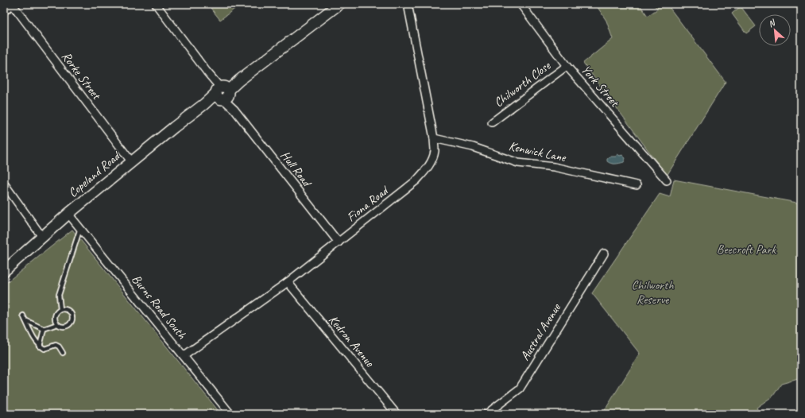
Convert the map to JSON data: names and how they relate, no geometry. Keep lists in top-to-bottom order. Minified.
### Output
{"streets":{"main road":["Copeland Road"],"street":["Rorke Street","Chilworth Close","York Street","Kenwick Lane","Hull Road","Fiona Road","Burns Road South","Austral Avenue","Kedron Avenue"]},"crossings":[["Rorke Street","Copeland Road"],["Chilworth Close","York Street"],["Kenwick Lane","Fiona Road"],["Hull Road","Copeland Road"],["Hull Road","Fiona Road"],["Copeland Road","Burns Road South"],["Fiona Road","Burns Road South"],["Fiona Road","Kedron Avenue"]],"parks":["Beecroft Park","Chilworth Reserve"],"north":"top left"}
